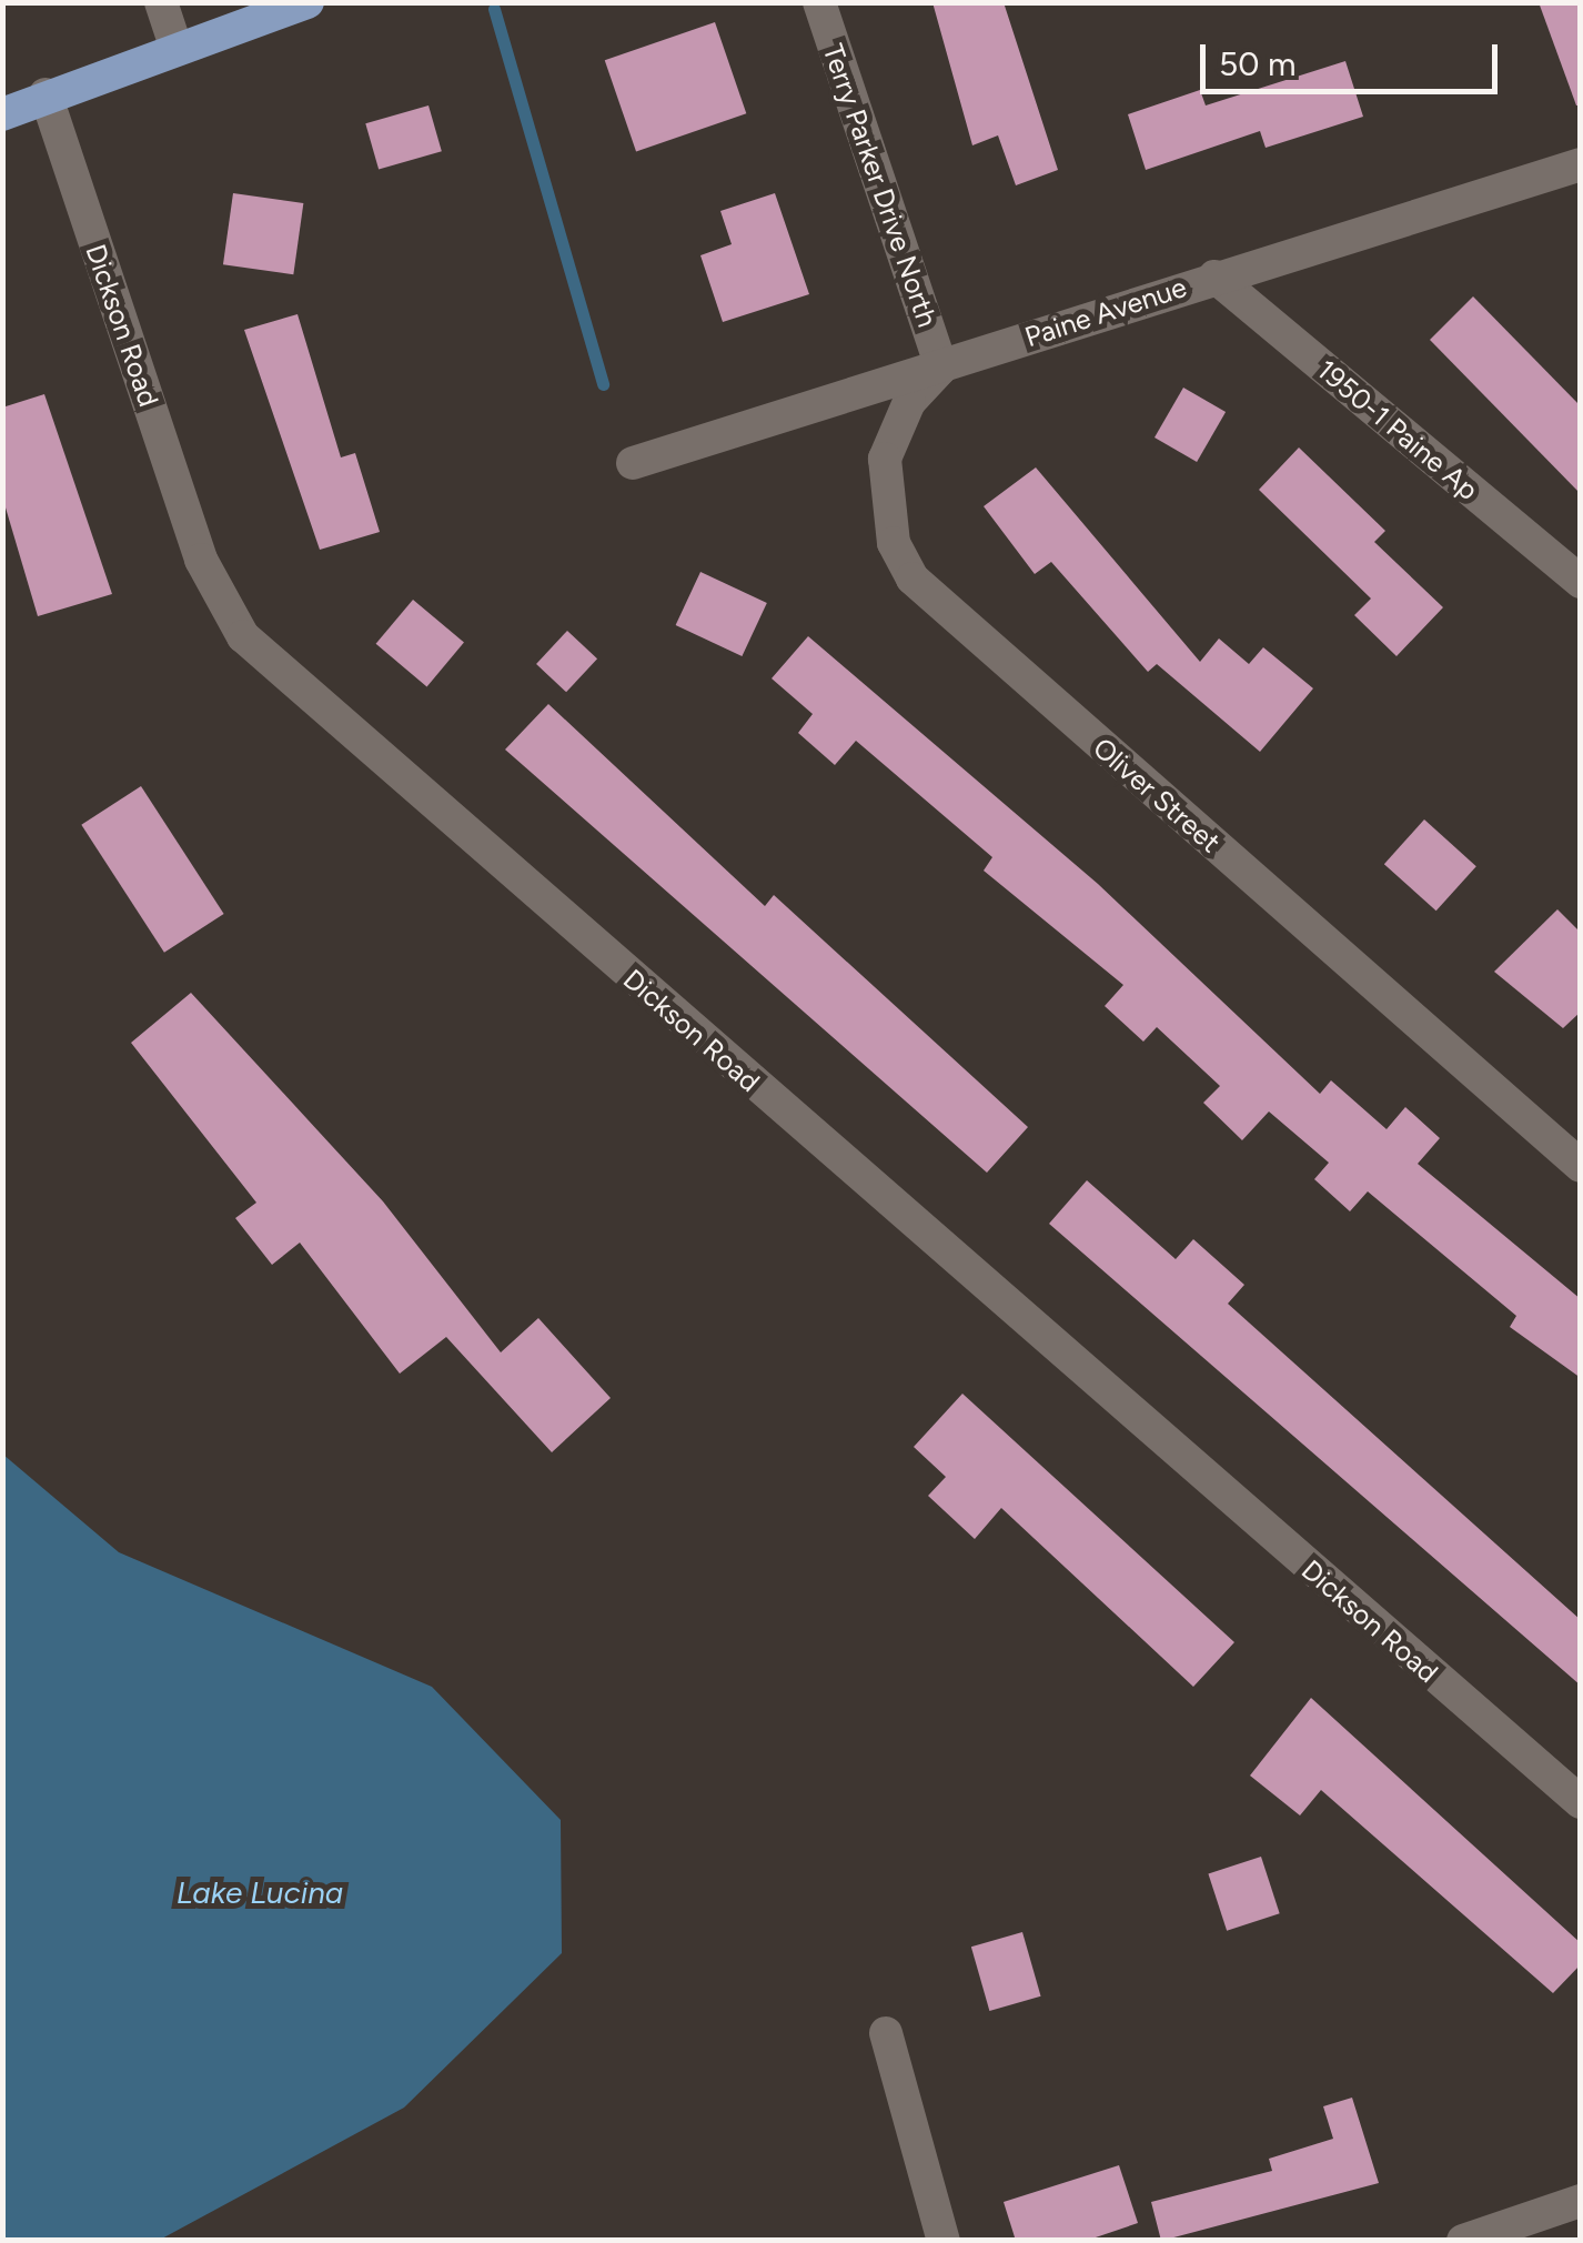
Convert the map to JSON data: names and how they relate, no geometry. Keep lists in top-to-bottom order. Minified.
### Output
{"streets":{"street":["Terry Parker Drive North","Paine Avenue","Dickson Road","1950-1 Paine Ap","Oliver Street"]},"crossings":[["Terry Parker Drive North","Paine Avenue"],["Terry Parker Drive North","Oliver Street"],["Paine Avenue","1950-1 Paine Ap"],["Paine Avenue","Oliver Street"]],"water":["Lake Lucina"],"scale_bar":"50 m"}
